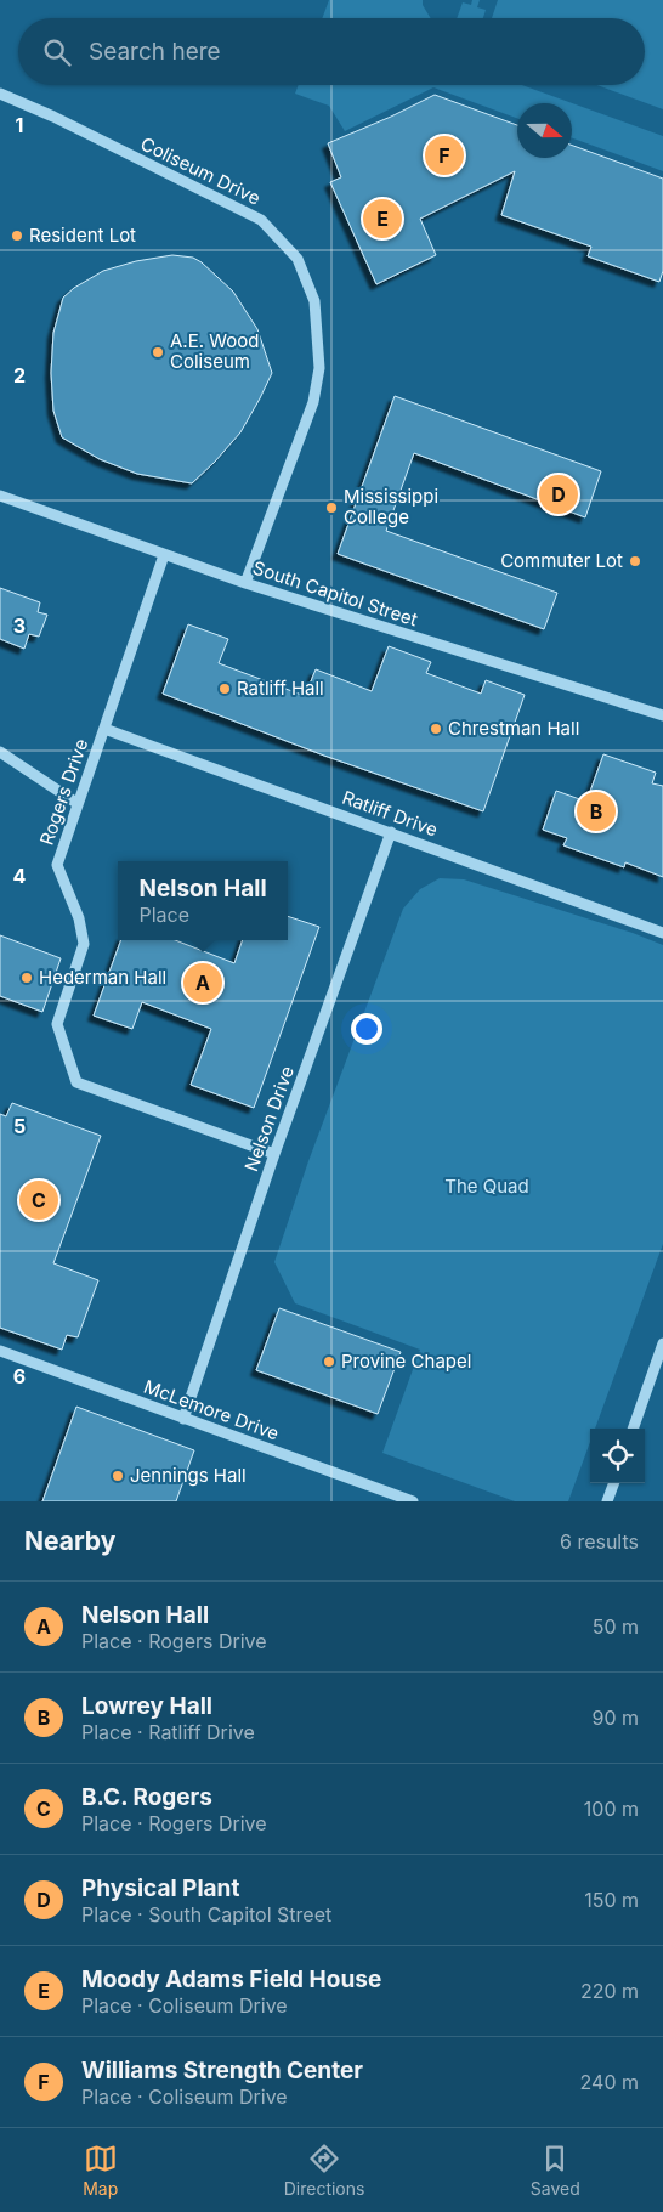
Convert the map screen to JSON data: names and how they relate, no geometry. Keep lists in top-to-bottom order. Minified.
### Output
{"streets":{"street":["Coliseum Drive","South Capitol Street","Rogers Drive","Ratliff Drive","Nelson Drive","McLemore Drive"]},"crossings":[["Coliseum Drive","South Capitol Street"],["South Capitol Street","Rogers Drive"],["Rogers Drive","Ratliff Drive"],["Rogers Drive","Nelson Drive"],["Ratliff Drive","Nelson Drive"],["Nelson Drive","McLemore Drive"]],"parks":["The Quad"],"places":["Resident Lot","A.E. Wood Coliseum","Mississippi College","Commuter Lot","Ratliff Hall","Chrestman Hall","Hederman Hall","Provine Chapel","Jennings Hall"],"north":"right","page":{"search":"Search here","pins":["F","E","D","B","A","C"],"popup":["Nelson Hall","Place"],"heading":["Nearby","6 results"],"list":[{"mark":"A","name":"Nelson Hall","note":"Place · Rogers Drive","value":"50 m"},{"mark":"B","name":"Lowrey Hall","note":"Place · Ratliff Drive","value":"90 m"},{"mark":"C","name":"B.C. Rogers","note":"Place · Rogers Drive","value":"100 m"},{"mark":"D","name":"Physical Plant","note":"Place · South Capitol Street","value":"150 m"},{"mark":"E","name":"Moody Adams Field House","note":"Place · Coliseum Drive","value":"220 m"},{"mark":"F","name":"Williams Strength Center","note":"Place · Coliseum Drive","value":"240 m"}],"nav":["Map","Directions","Saved"]},"grid":{"rows":["1","2","3","4","5","6"]}}
